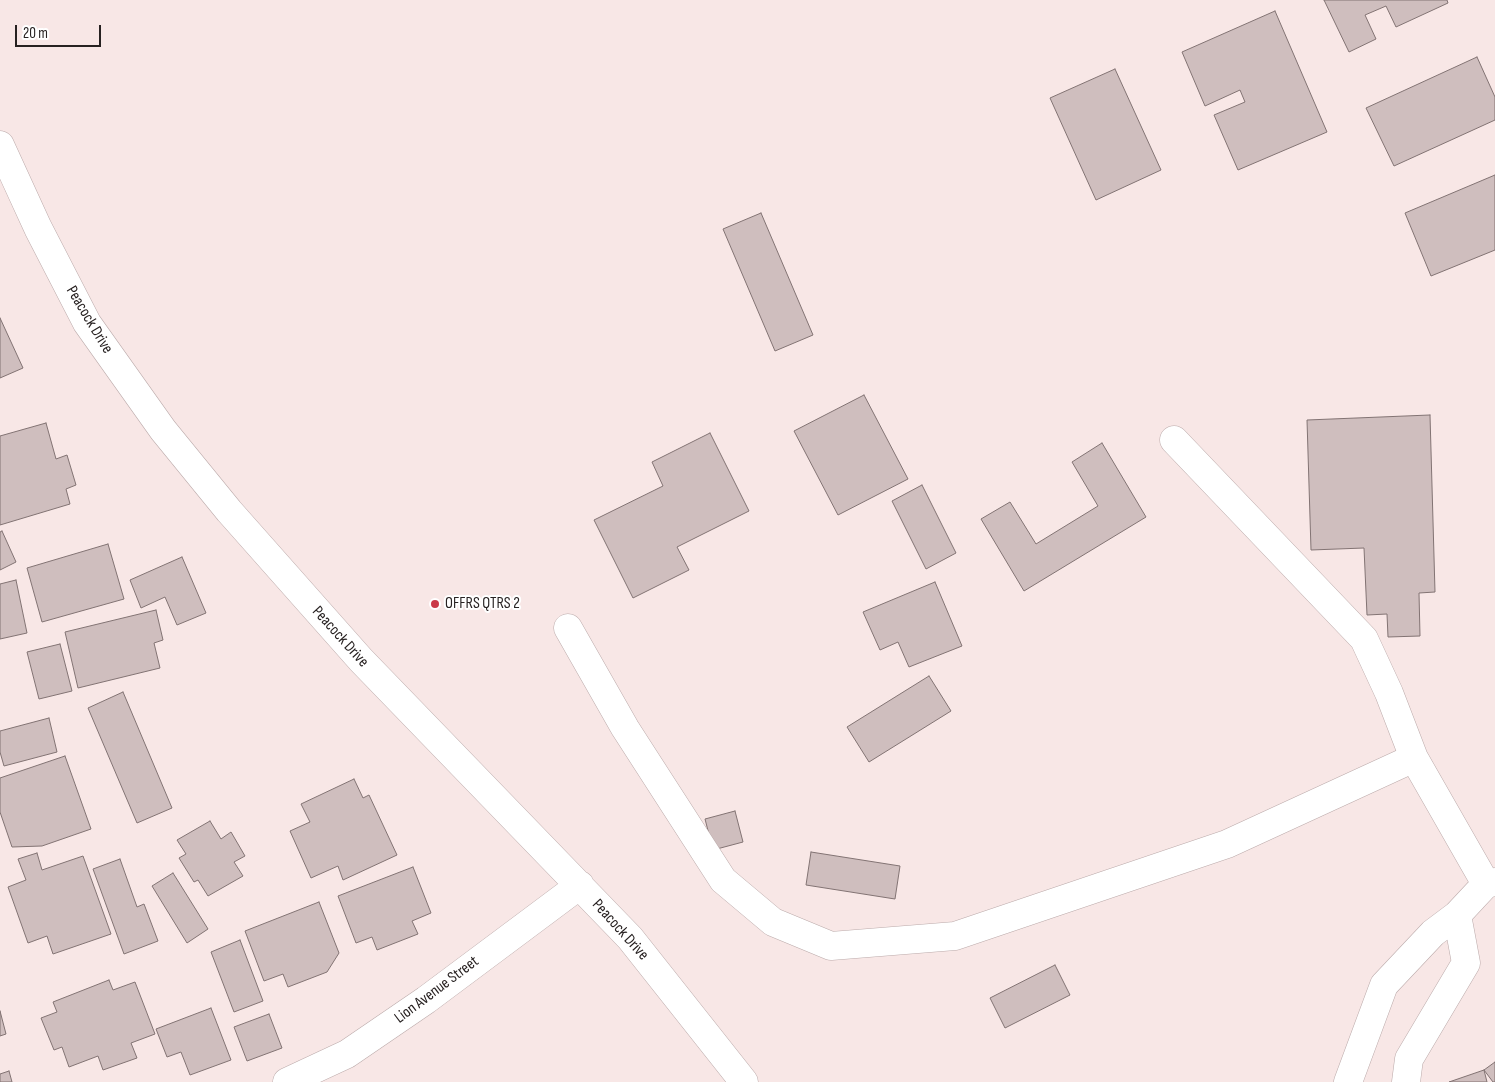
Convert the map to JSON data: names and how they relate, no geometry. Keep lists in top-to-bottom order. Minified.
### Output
{"streets":{"street":["Peacock Drive","Lion Avenue Street"]},"crossings":[["Peacock Drive","Lion Avenue Street"]],"places":["OFFRS QTRS 2"],"scale_bar":"20 m"}
